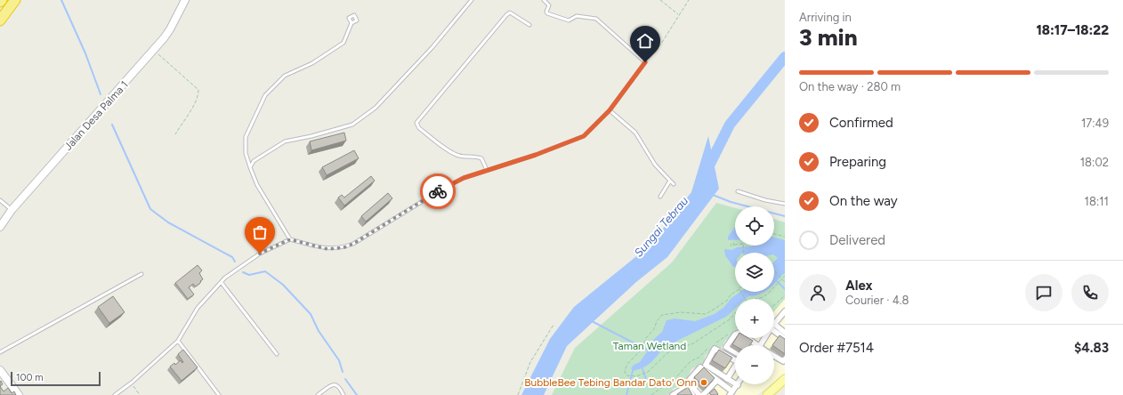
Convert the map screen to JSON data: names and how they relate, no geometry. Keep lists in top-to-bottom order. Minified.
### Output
{"streets":{"street":["Jalan Desa Palma 1"]},"water":["Sungai Tebrau"],"parks":["Taman Wetland"],"places":["BubbleBee Tebing Bandar Dato' Onn"],"scale_bar":"100 m","page":{"heading":["3 min","Arriving in","18:17–18:22"],"panel":["Alex","Courier · 4.8","Order #7514","$4.83"],"bar":"On the way · 280 m","list":[["Confirmed","17:49"],["Preparing","18:02"],["On the way","18:11"],"Delivered"],"map_buttons":["+","−"],"scale":"100 m"}}
